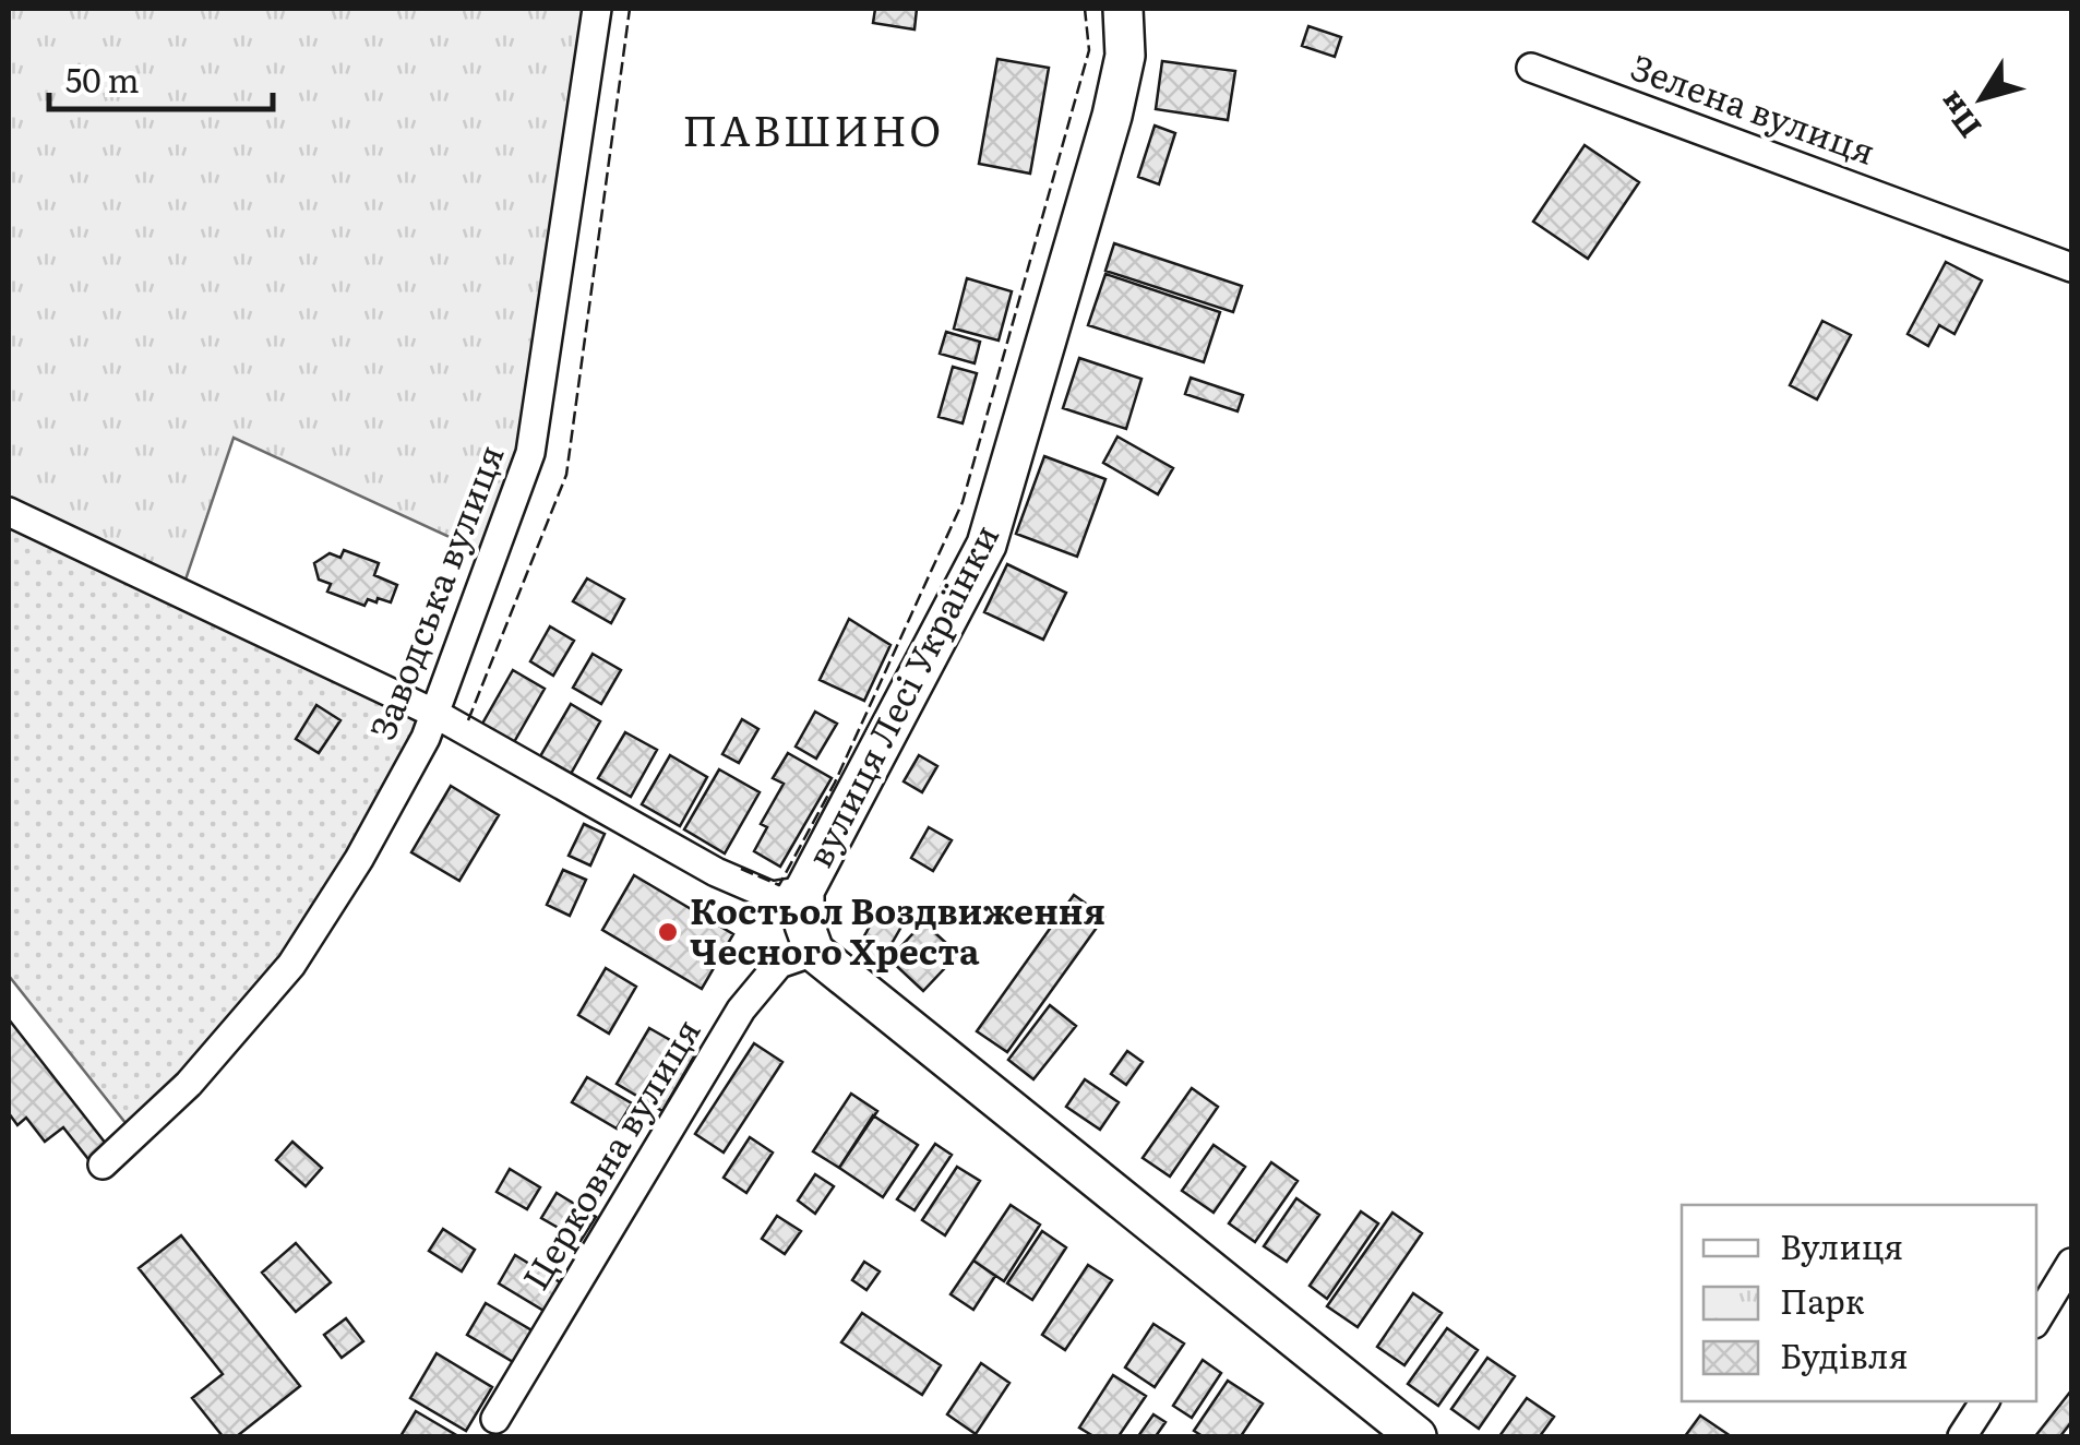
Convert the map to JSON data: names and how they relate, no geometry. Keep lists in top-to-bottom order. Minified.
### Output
{"streets":{"street":["Зелена вулиця","Заводська вулиця","вулиця Лесі Українки","Церковна вулиця"]},"crossings":[["вулиця Лесі Українки","Церковна вулиця"]],"districts":["ПАВШИНО"],"places":["Костьол Воздвиження Чесного Хреста"],"legend":["Вулиця","Парк","Будівля"],"scale_bar":"50 m","north":"bottom left"}
